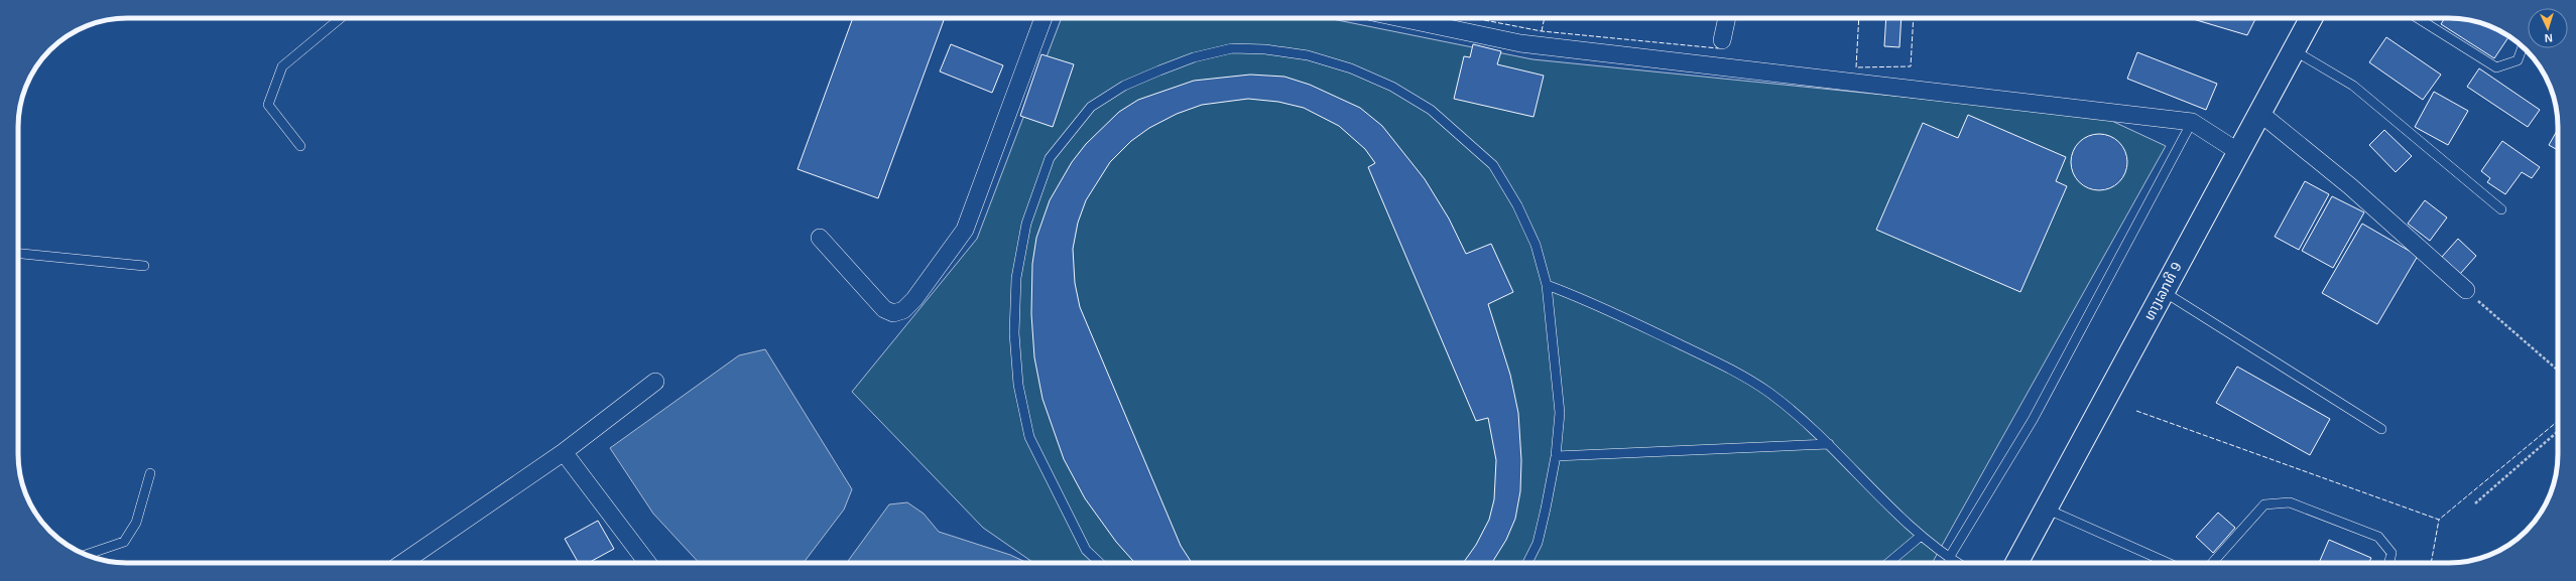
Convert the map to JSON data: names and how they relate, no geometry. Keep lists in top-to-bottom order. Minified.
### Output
{"streets":{"main road":["ທາງເລກທີ 9"]},"north":"bottom"}
